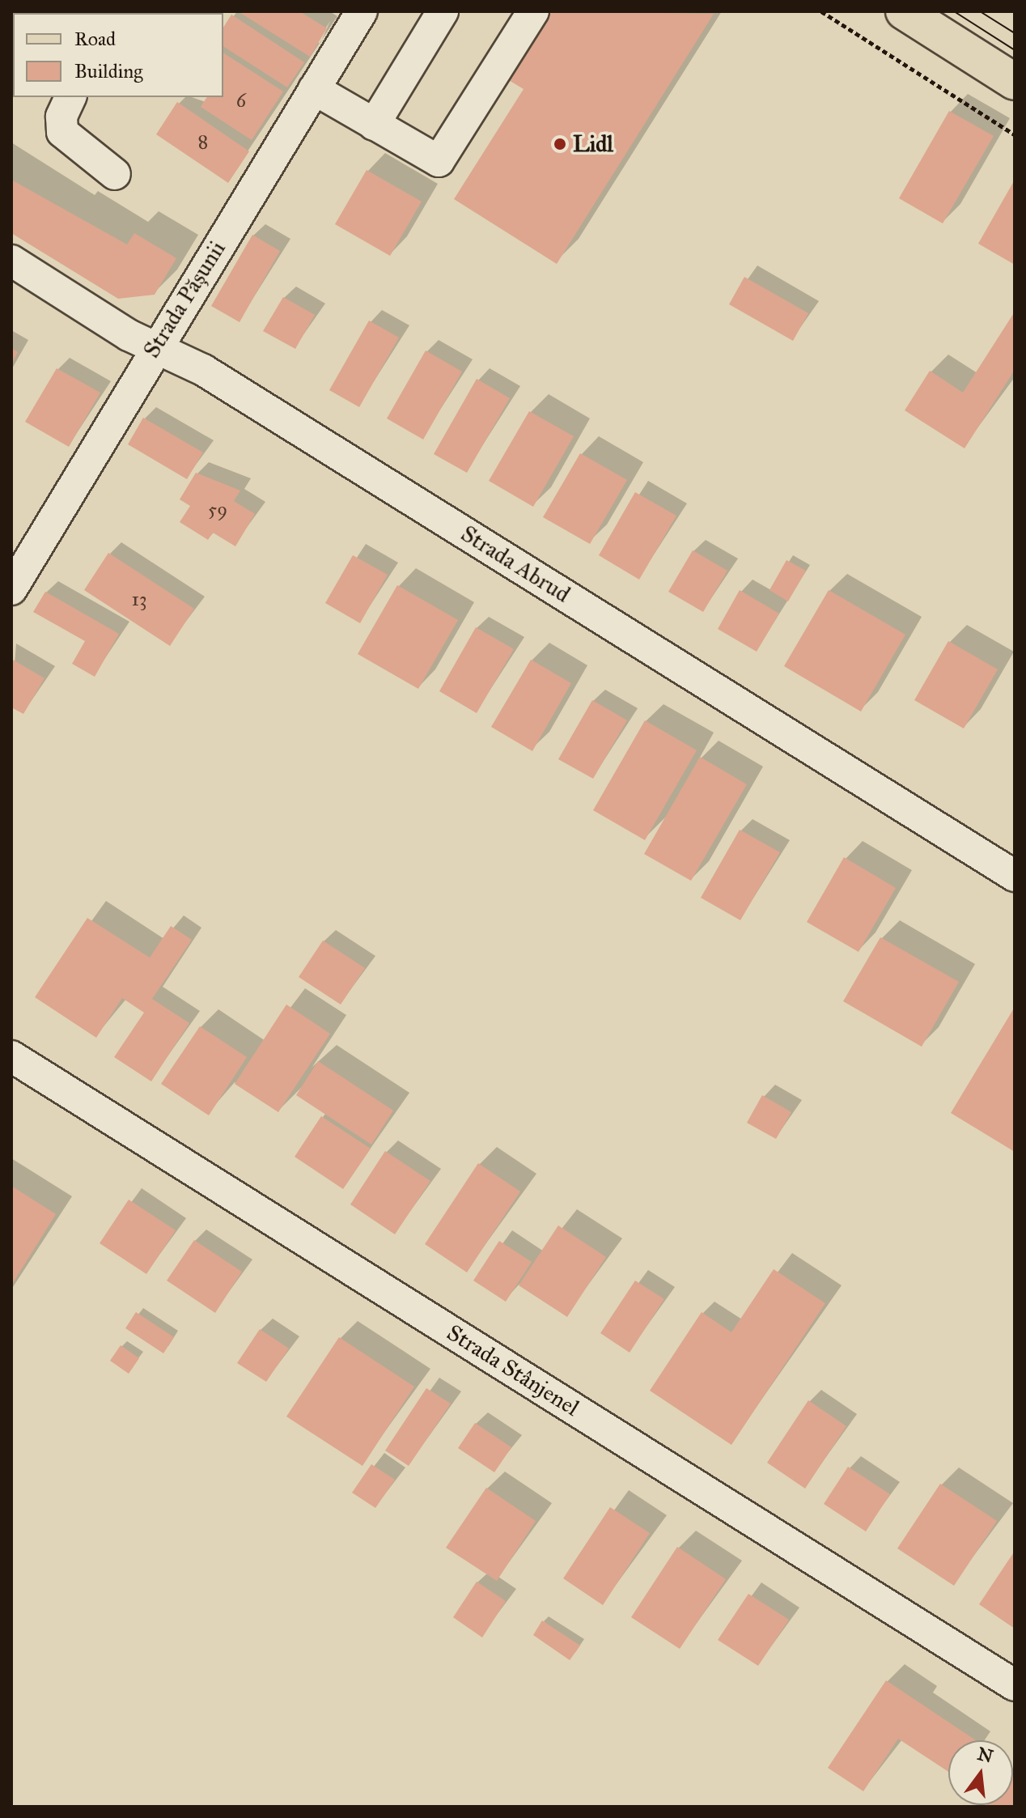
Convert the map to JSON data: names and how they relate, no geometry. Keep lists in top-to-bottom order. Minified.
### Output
{"streets":{"street":["Strada Pășunii","Strada Abrud","Strada Stânjenel"]},"crossings":[["Strada Pășunii","Strada Abrud"]],"places":["Lidl"],"house_numbers":["6","8","59","13"],"legend":["Road","Building"],"north":"top"}
